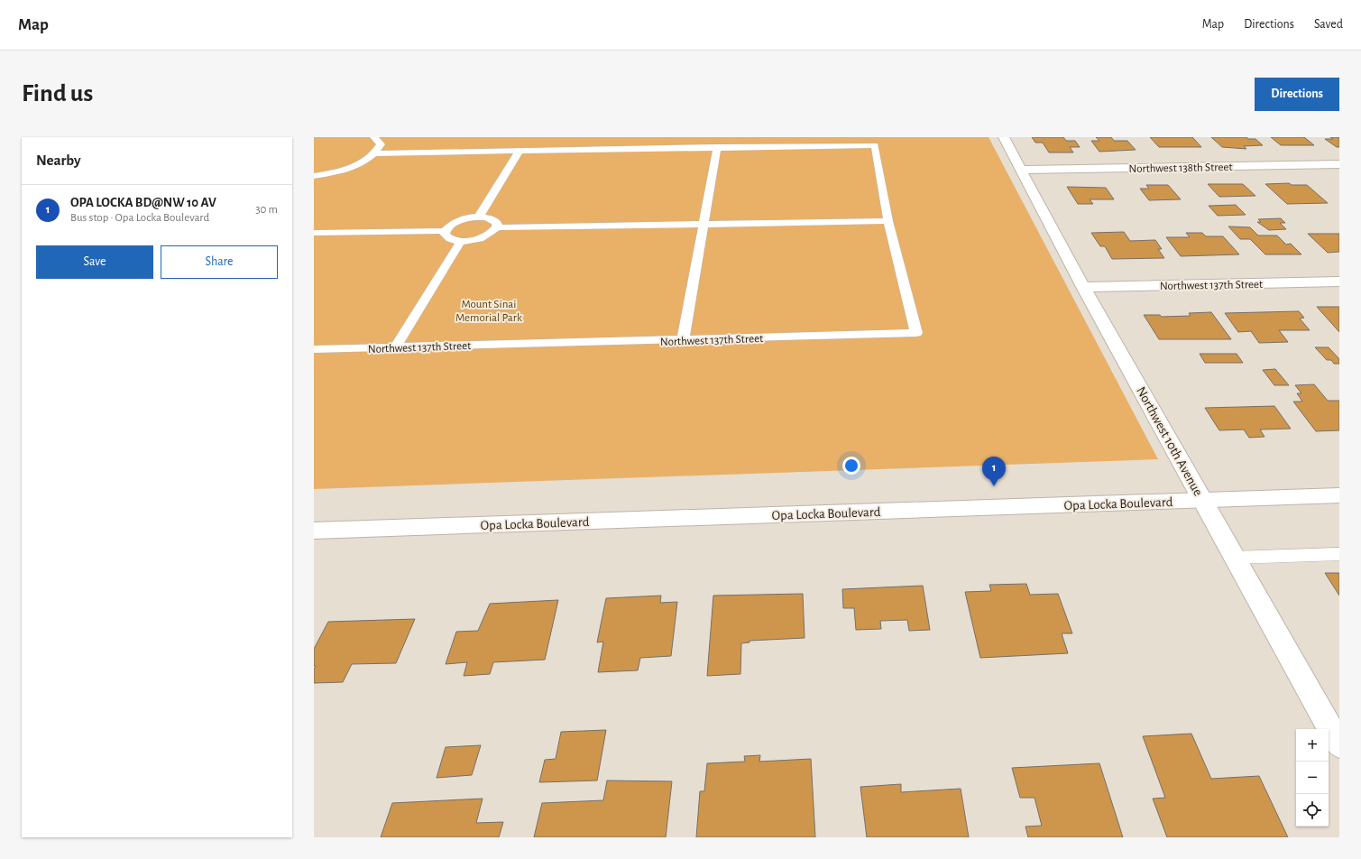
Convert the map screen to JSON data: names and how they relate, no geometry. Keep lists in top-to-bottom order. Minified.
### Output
{"streets":{"street":["Northwest 138th Street","Northwest 137th Street","Northwest 10th Avenue","Opa Locka Boulevard"]},"crossings":[["Northwest 138th Street","Northwest 10th Avenue"],["Northwest 137th Street","Northwest 10th Avenue"],["Northwest 10th Avenue","Opa Locka Boulevard"]],"parks":["Mount Sinai Memorial Park"],"page":{"header":"Map","nav":["Map","Directions","Saved"],"buttons":["Directions",["Save","Share"]],"title":"Find us","heading":"Nearby","list":[{"mark":"1","name":"OPA LOCKA BD@NW 10 AV","note":"Bus stop · Opa Locka Boulevard","value":"30 m"}],"pins":"1","map_buttons":["+","−"]}}
